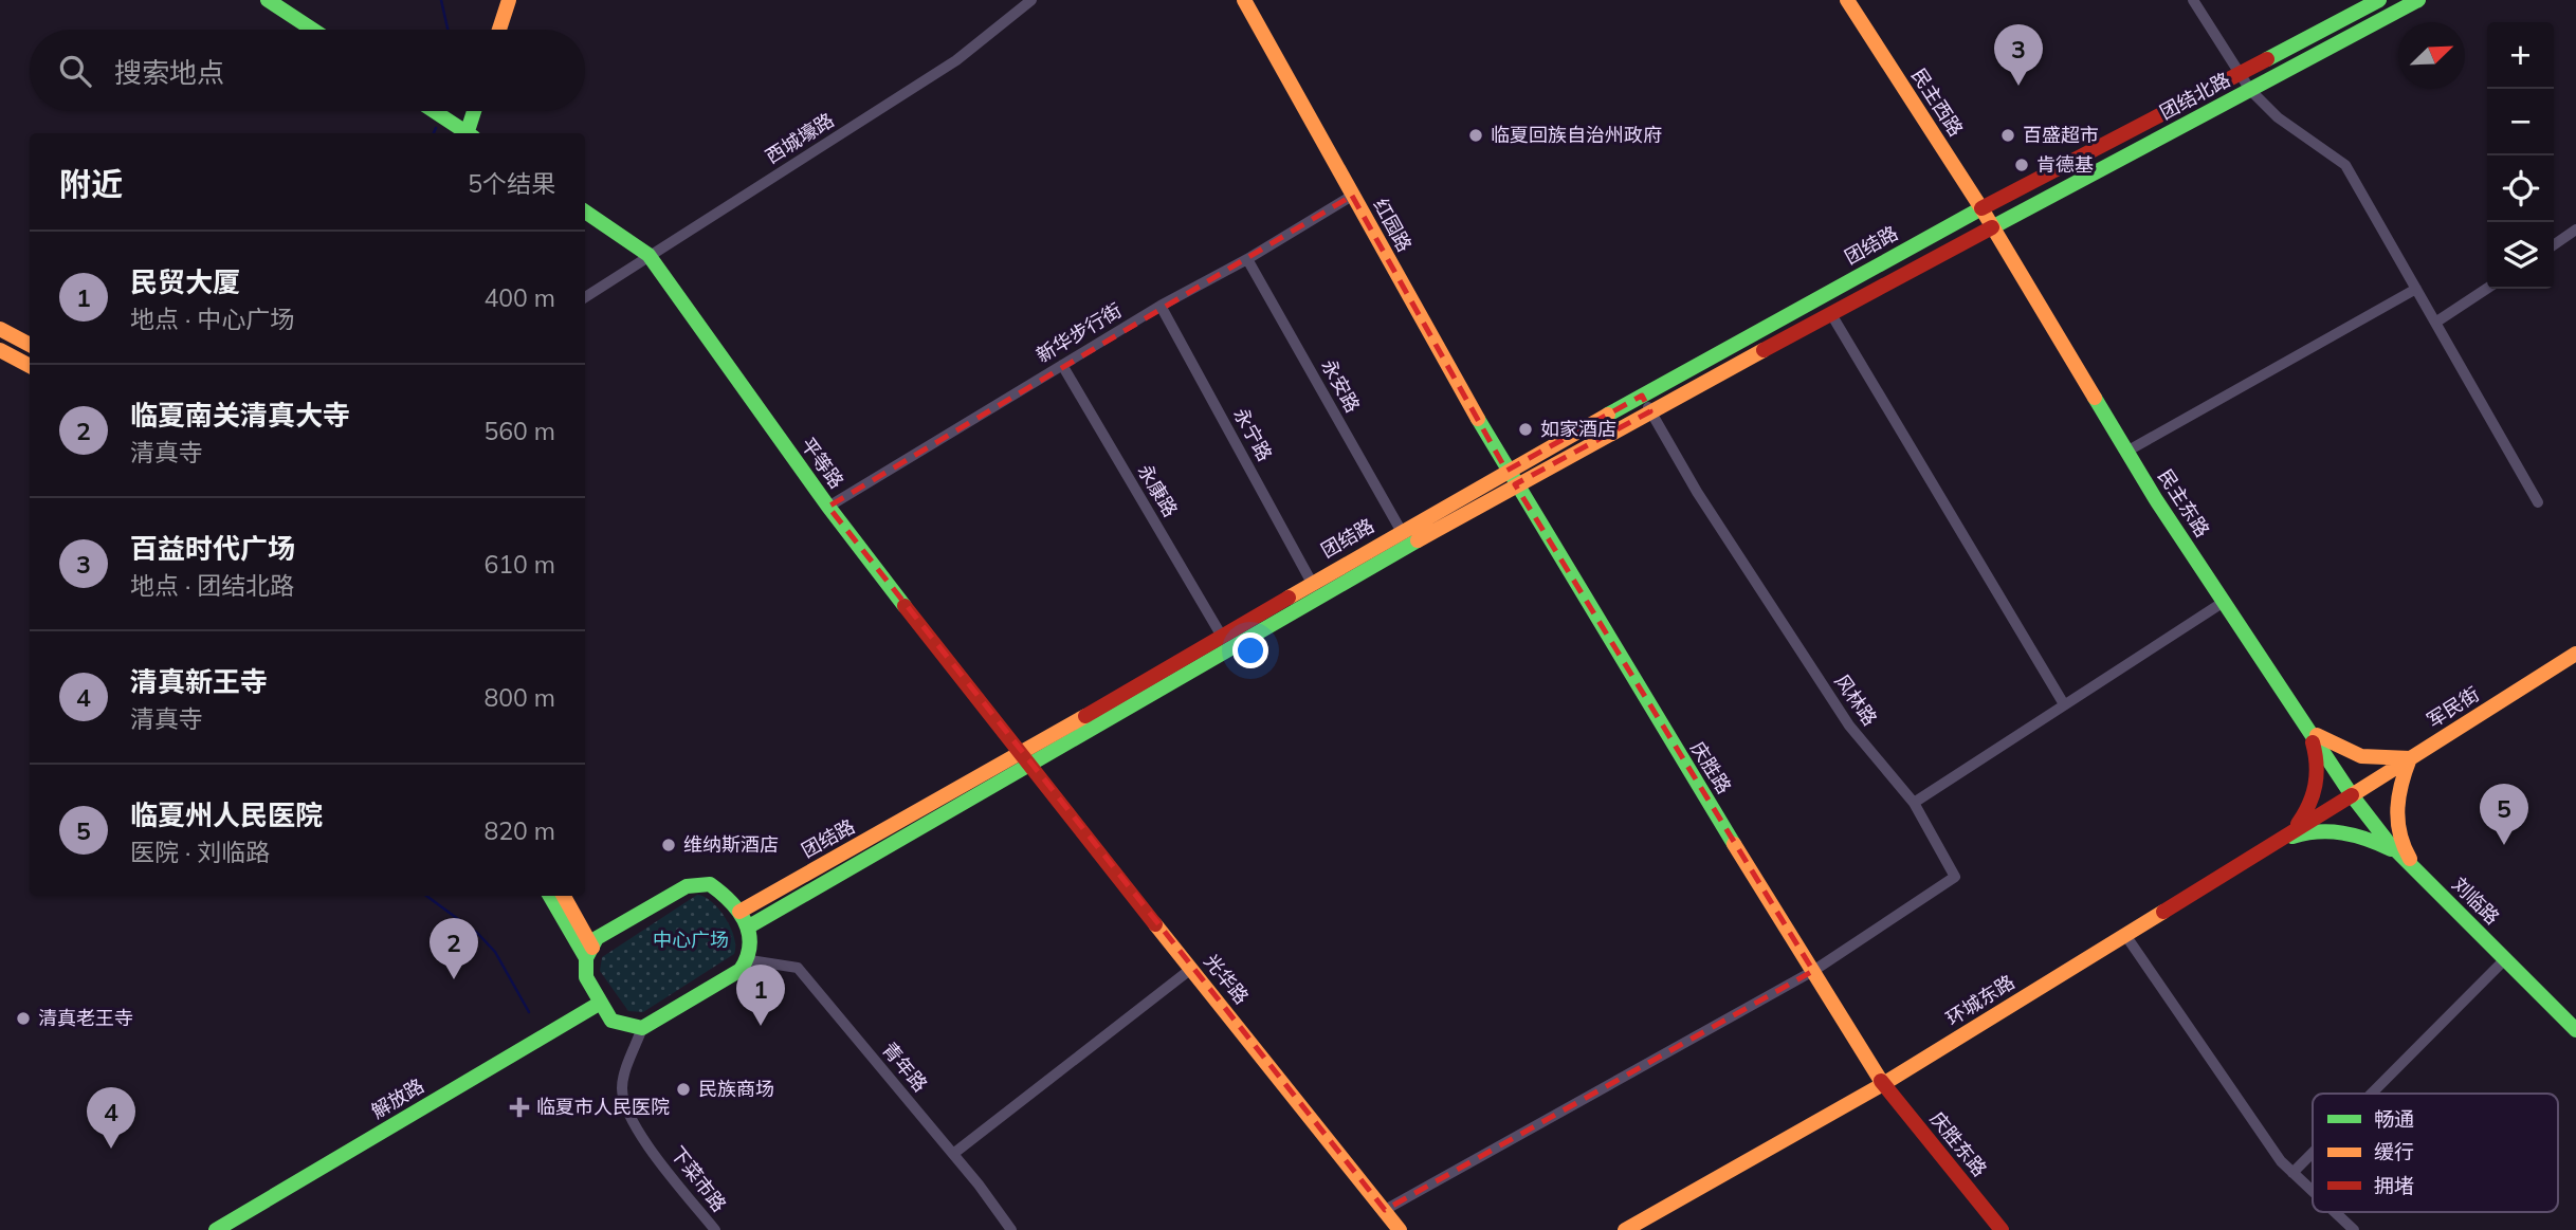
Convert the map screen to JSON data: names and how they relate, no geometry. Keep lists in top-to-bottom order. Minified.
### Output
{"streets":{"main road":["团结北路","民主西路","红园路","团结路","平等路","民主东路","军民街","庆胜路","刘临路","光华路","环城东路","解放路","庆胜东路"],"street":["西城壕路","新华步行街","永安路","永宁路","永康路","风林路","青年路","下菜市路"]},"crossings":[["团结北路","民主西路"],["团结北路","团结路"],["团结北路","民主东路"],["民主西路","团结路"],["民主西路","民主东路"],["西城壕路","平等路"],["红园路","团结路"],["红园路","新华步行街"],["红园路","庆胜路"],["团结路","永安路"],["团结路","永宁路"],["团结路","平等路"],["团结路","永康路"],["团结路","民主东路"],["团结路","风林路"],["团结路","庆胜路"],["团结路","光华路"],["团结路","青年路"],["团结路","解放路"],["团结路","下菜市路"],["新华步行街","永安路"],["新华步行街","永宁路"],["新华步行街","平等路"],["新华步行街","永康路"],["平等路","光华路"],["民主东路","军民街"],["民主东路","刘临路"],["民主东路","环城东路"],["风林路","庆胜路"],["军民街","刘临路"],["军民街","环城东路"],["庆胜路","环城东路"],["庆胜路","庆胜东路"],["刘临路","环城东路"],["环城东路","庆胜东路"],["青年路","解放路"],["青年路","下菜市路"],["解放路","下菜市路"]],"parks":["中心广场"],"places":{"other":["临夏回族自治州政府","百盛超市","肯德基","如家酒店","维纳斯酒店","清真老王寺","民族商场"],"health":["临夏市人民医院"]},"legend":["畅通","缓行","拥堵"],"north":"top right","page":{"map_buttons":["+","−"],"pins":["3","5","2","1","4"],"search":"搜索地点","heading":["附近","5个结果"],"list":[{"mark":"1","name":"民贸大厦","note":"地点 · 中心广场","value":"400 m"},{"mark":"2","name":"临夏南关清真大寺","note":"清真寺","value":"560 m"},{"mark":"3","name":"百益时代广场","note":"地点 · 团结北路","value":"610 m"},{"mark":"4","name":"清真新王寺","note":"清真寺","value":"800 m"},{"mark":"5","name":"临夏州人民医院","note":"医院 · 刘临路","value":"820 m"}]}}
